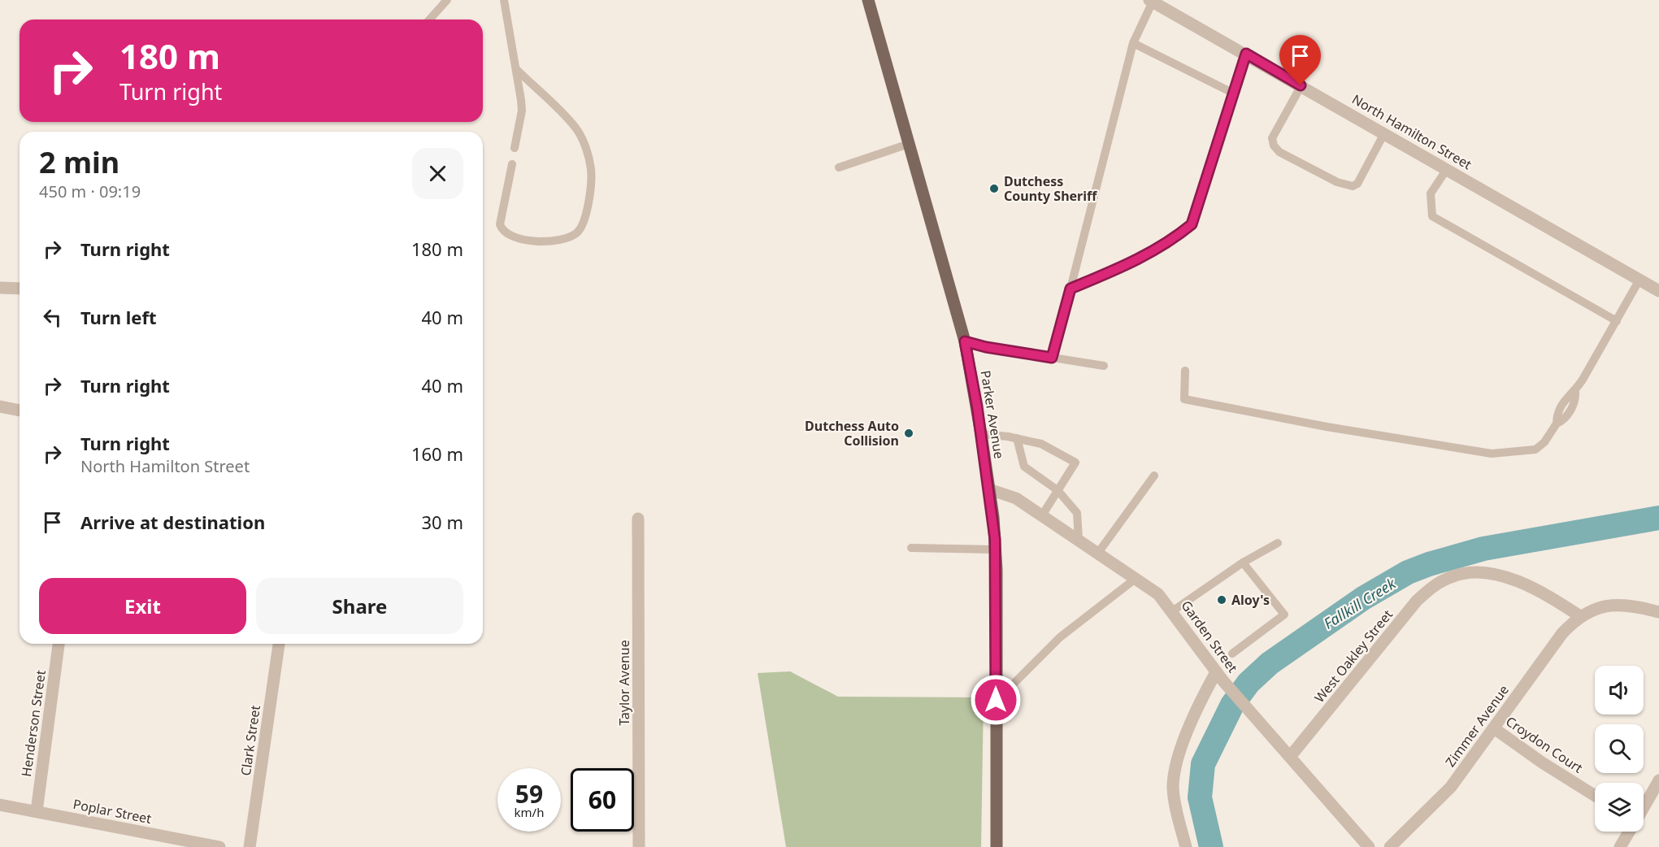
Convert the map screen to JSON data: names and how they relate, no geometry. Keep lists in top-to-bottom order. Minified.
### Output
{"streets":{"main road":["Parker Avenue"],"street":["North Hamilton Street","Garden Street","West Oakley Street","Taylor Avenue","Henderson Street","Zimmer Avenue","Clark Street","Croydon Court","Poplar Street"]},"crossings":[["Parker Avenue","Garden Street"],["Garden Street","West Oakley Street"],["West Oakley Street","Zimmer Avenue"],["Henderson Street","Poplar Street"],["Zimmer Avenue","Croydon Court"]],"water":["Fallkill Creek"],"places":["Dutchess County Sheriff","Dutchess Auto Collision","Aloy's"],"page":{"turn":["180 m","Turn right"],"heading":["2 min","450 m · 09:19"],"list":[{"name":"Turn right","value":"180 m"},{"name":"Turn left","value":"40 m"},{"name":"Turn right","value":"40 m"},{"name":"Turn right","note":"North Hamilton Street","value":"160 m"},{"name":"Arrive at destination","value":"30 m"}],"buttons":["Exit","Share"],"speed":"59 km/h","limit":"60"}}
